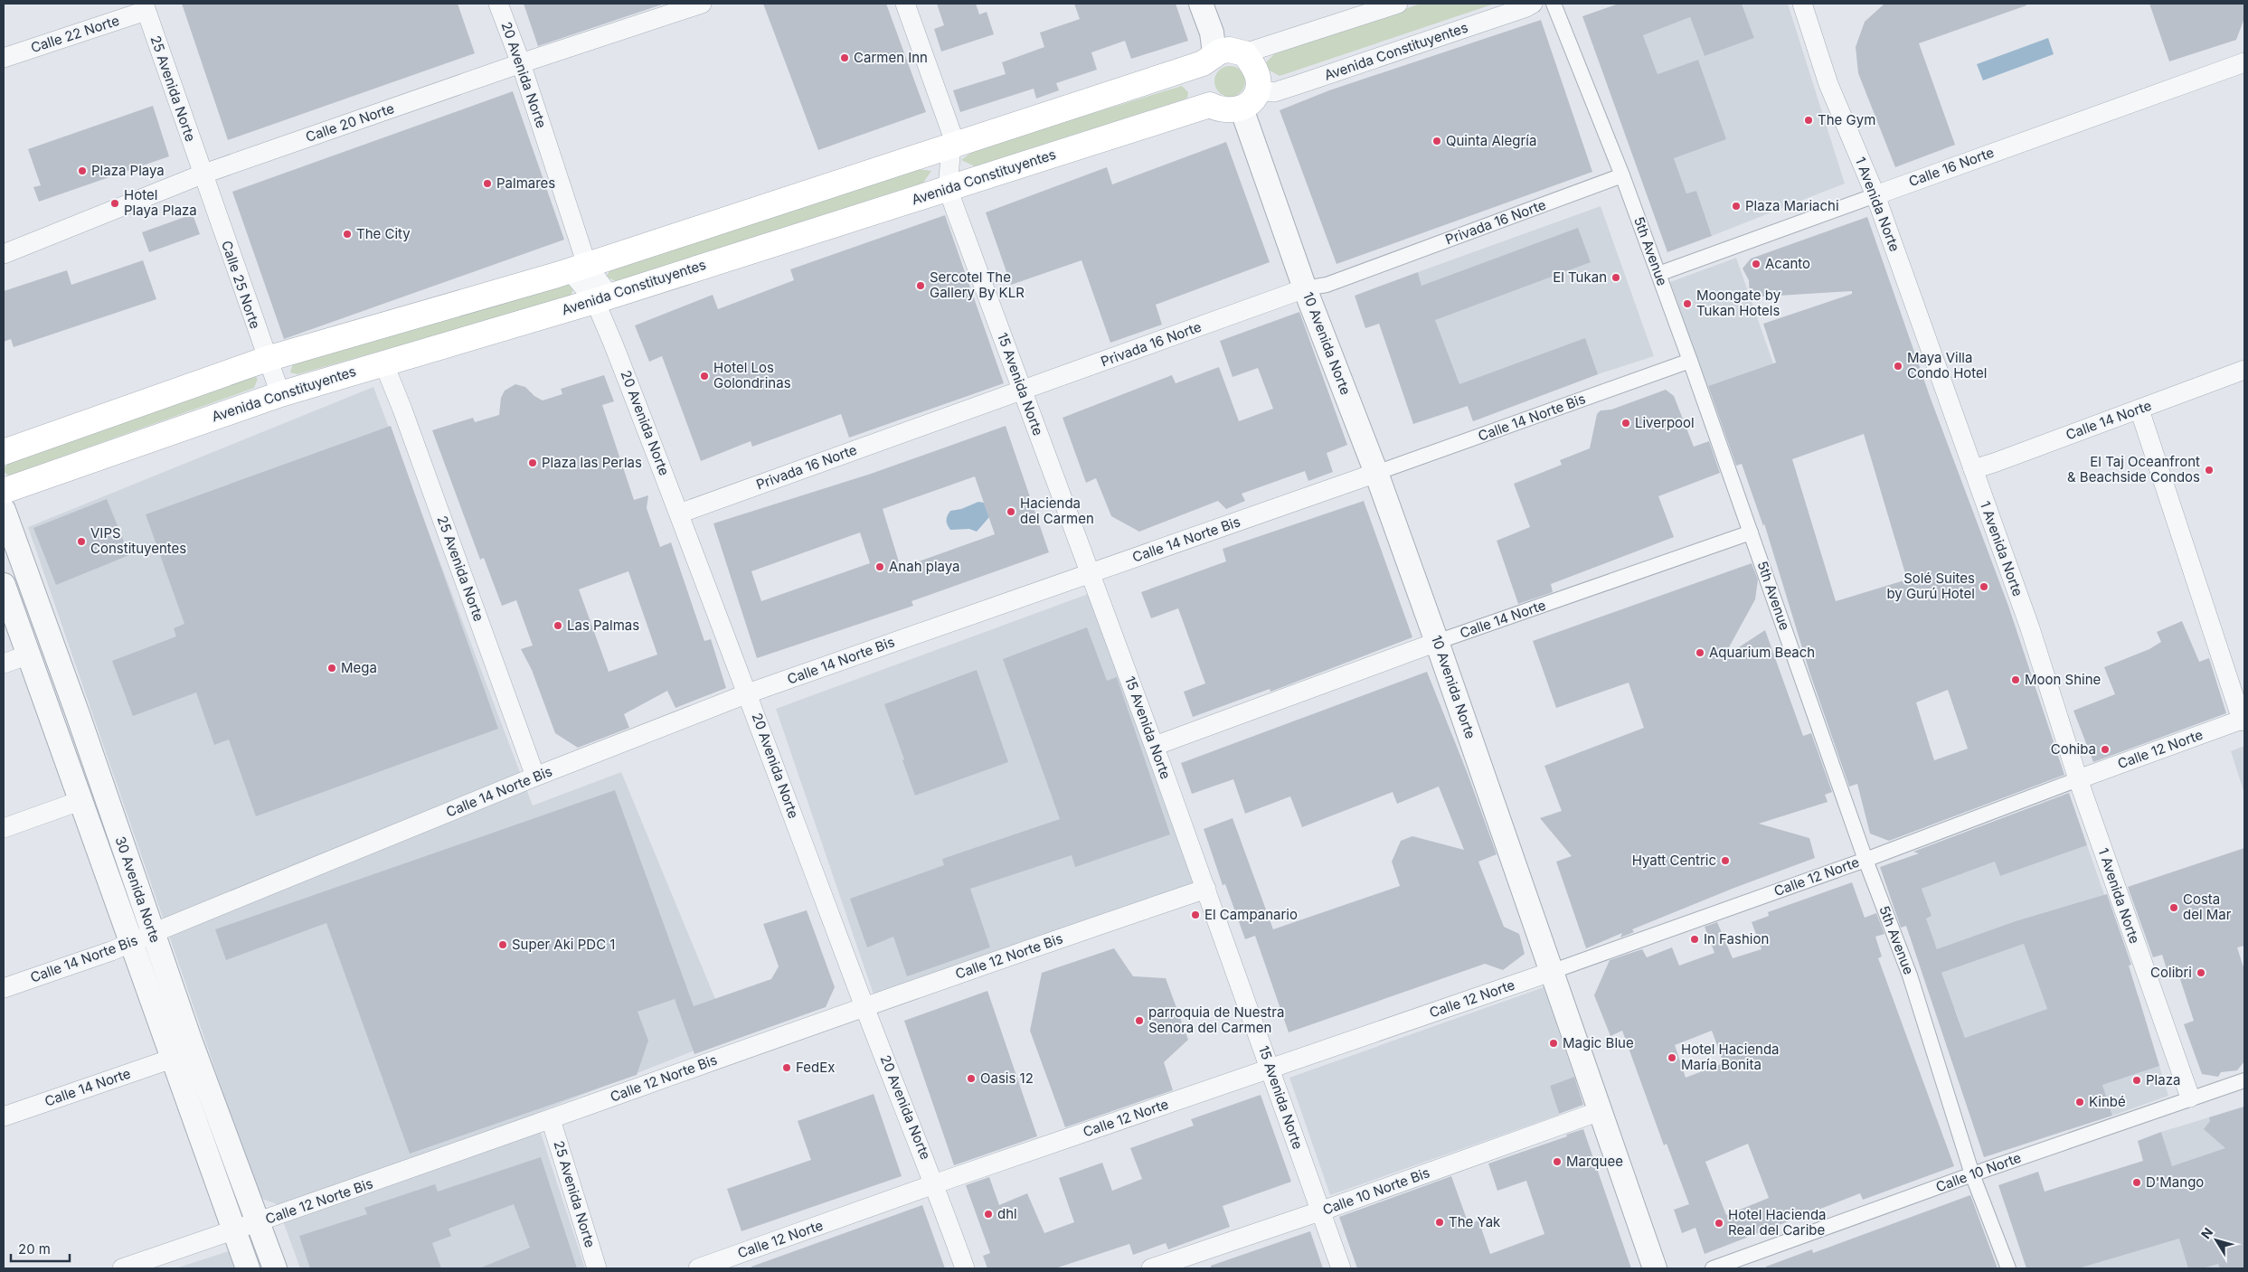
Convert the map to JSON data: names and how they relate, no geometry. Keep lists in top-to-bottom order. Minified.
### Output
{"streets":{"main road":["Avenida Constituyentes"],"street":["Calle 22 Norte","20 Avenida Norte","25 Avenida Norte","Calle 20 Norte","Calle 16 Norte","1 Avenida Norte","Privada 16 Norte","5th Avenue","Calle 25 Norte","10 Avenida Norte","15 Avenida Norte","Calle 14 Norte Bis","Calle 14 Norte","Calle 12 Norte","30 Avenida Norte","Calle 12 Norte Bis","Calle 10 Norte","Calle 10 Norte Bis"]},"crossings":[["Calle 22 Norte","25 Avenida Norte"],["Avenida Constituyentes","20 Avenida Norte"],["Avenida Constituyentes","25 Avenida Norte"],["Avenida Constituyentes","Calle 25 Norte"],["Avenida Constituyentes","10 Avenida Norte"],["Avenida Constituyentes","15 Avenida Norte"],["20 Avenida Norte","Calle 20 Norte"],["20 Avenida Norte","Privada 16 Norte"],["20 Avenida Norte","Calle 14 Norte Bis"],["20 Avenida Norte","Calle 12 Norte"],["20 Avenida Norte","Calle 12 Norte Bis"],["25 Avenida Norte","Calle 20 Norte"],["25 Avenida Norte","Calle 25 Norte"],["25 Avenida Norte","Calle 14 Norte Bis"],["25 Avenida Norte","Calle 12 Norte Bis"],["Calle 20 Norte","Calle 25 Norte"],["Calle 16 Norte","1 Avenida Norte"],["Calle 16 Norte","5th Avenue"],["1 Avenida Norte","Calle 14 Norte"],["1 Avenida Norte","Calle 12 Norte"],["1 Avenida Norte","Calle 10 Norte"],["Privada 16 Norte","5th Avenue"],["Privada 16 Norte","10 Avenida Norte"],["Privada 16 Norte","15 Avenida Norte"],["5th Avenue","Calle 14 Norte Bis"],["5th Avenue","Calle 14 Norte"],["5th Avenue","Calle 12 Norte"],["5th Avenue","Calle 10 Norte"],["10 Avenida Norte","Calle 14 Norte Bis"],["10 Avenida Norte","Calle 14 Norte"],["10 Avenida Norte","Calle 12 Norte"],["10 Avenida Norte","Calle 10 Norte Bis"],["15 Avenida Norte","Calle 14 Norte Bis"],["15 Avenida Norte","Calle 14 Norte"],["15 Avenida Norte","Calle 12 Norte"],["15 Avenida Norte","Calle 12 Norte Bis"],["15 Avenida Norte","Calle 10 Norte Bis"],["Calle 14 Norte Bis","30 Avenida Norte"],["Calle 14 Norte","Calle 12 Norte"],["Calle 14 Norte","30 Avenida Norte"],["30 Avenida Norte","Calle 12 Norte Bis"]],"places":["Carmen Inn","The Gym","Quinta Alegría","Plaza Playa","Palmares","Hotel Playa Plaza","Plaza Mariachi","The City","Acanto","El Tukan","Sercotel The Gallery By KLR","Moongate by Tukan Hotels","Maya Villa Condo Hotel","Hotel Los Golondrinas","Liverpool","Plaza las Perlas","El Taj Oceanfront & Beachside Condos","Hacienda del Carmen","VIPS Constituyentes","Anah playa","Solé Suites by Gurú Hotel","Las Palmas","Aquarium Beach","Mega","Moon Shine","Cohiba","Hyatt Centric","Costa del Mar","El Campanario","In Fashion","Super Aki PDC 1","Colibri","parroquia de Nuestra Senora del Carmen","Magic Blue","Hotel Hacienda María Bonita","FedEx","Oasis 12","Plaza","Kinbé","Marquee","D'Mango","dhl","The Yak","Hotel Hacienda Real del Caribe"],"scale_bar":"20 m","north":"top left"}
